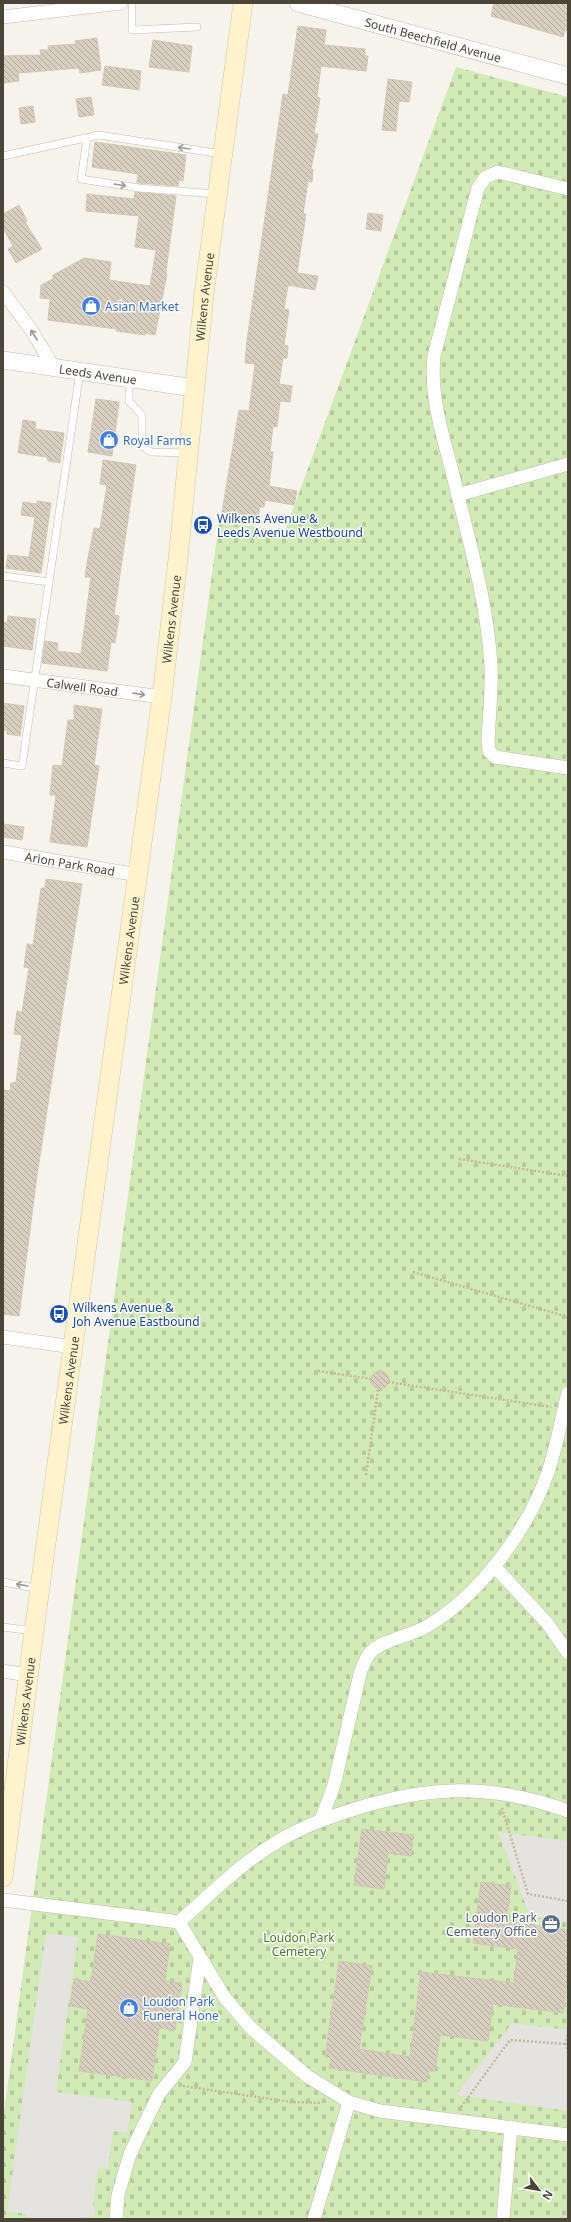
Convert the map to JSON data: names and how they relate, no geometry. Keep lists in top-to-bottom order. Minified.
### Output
{"streets":{"main road":["Wilkens Avenue"],"street":["South Beechfield Avenue","Leeds Avenue","Calwell Road","Arion Park Road"]},"crossings":[["Wilkens Avenue","Leeds Avenue"],["Wilkens Avenue","Calwell Road"],["Wilkens Avenue","Arion Park Road"]],"one_way":["Calwell Road"],"parks":["Loudon Park Cemetery"],"places":{"shop":["Asian Market","Royal Farms","Loudon Park Funeral Hone"],"bus stop":["Wilkens Avenue & Leeds Avenue Westbound","Wilkens Avenue & Joh Avenue Eastbound"],"office":["Loudon Park Cemetery Office"]},"north":"bottom right"}
